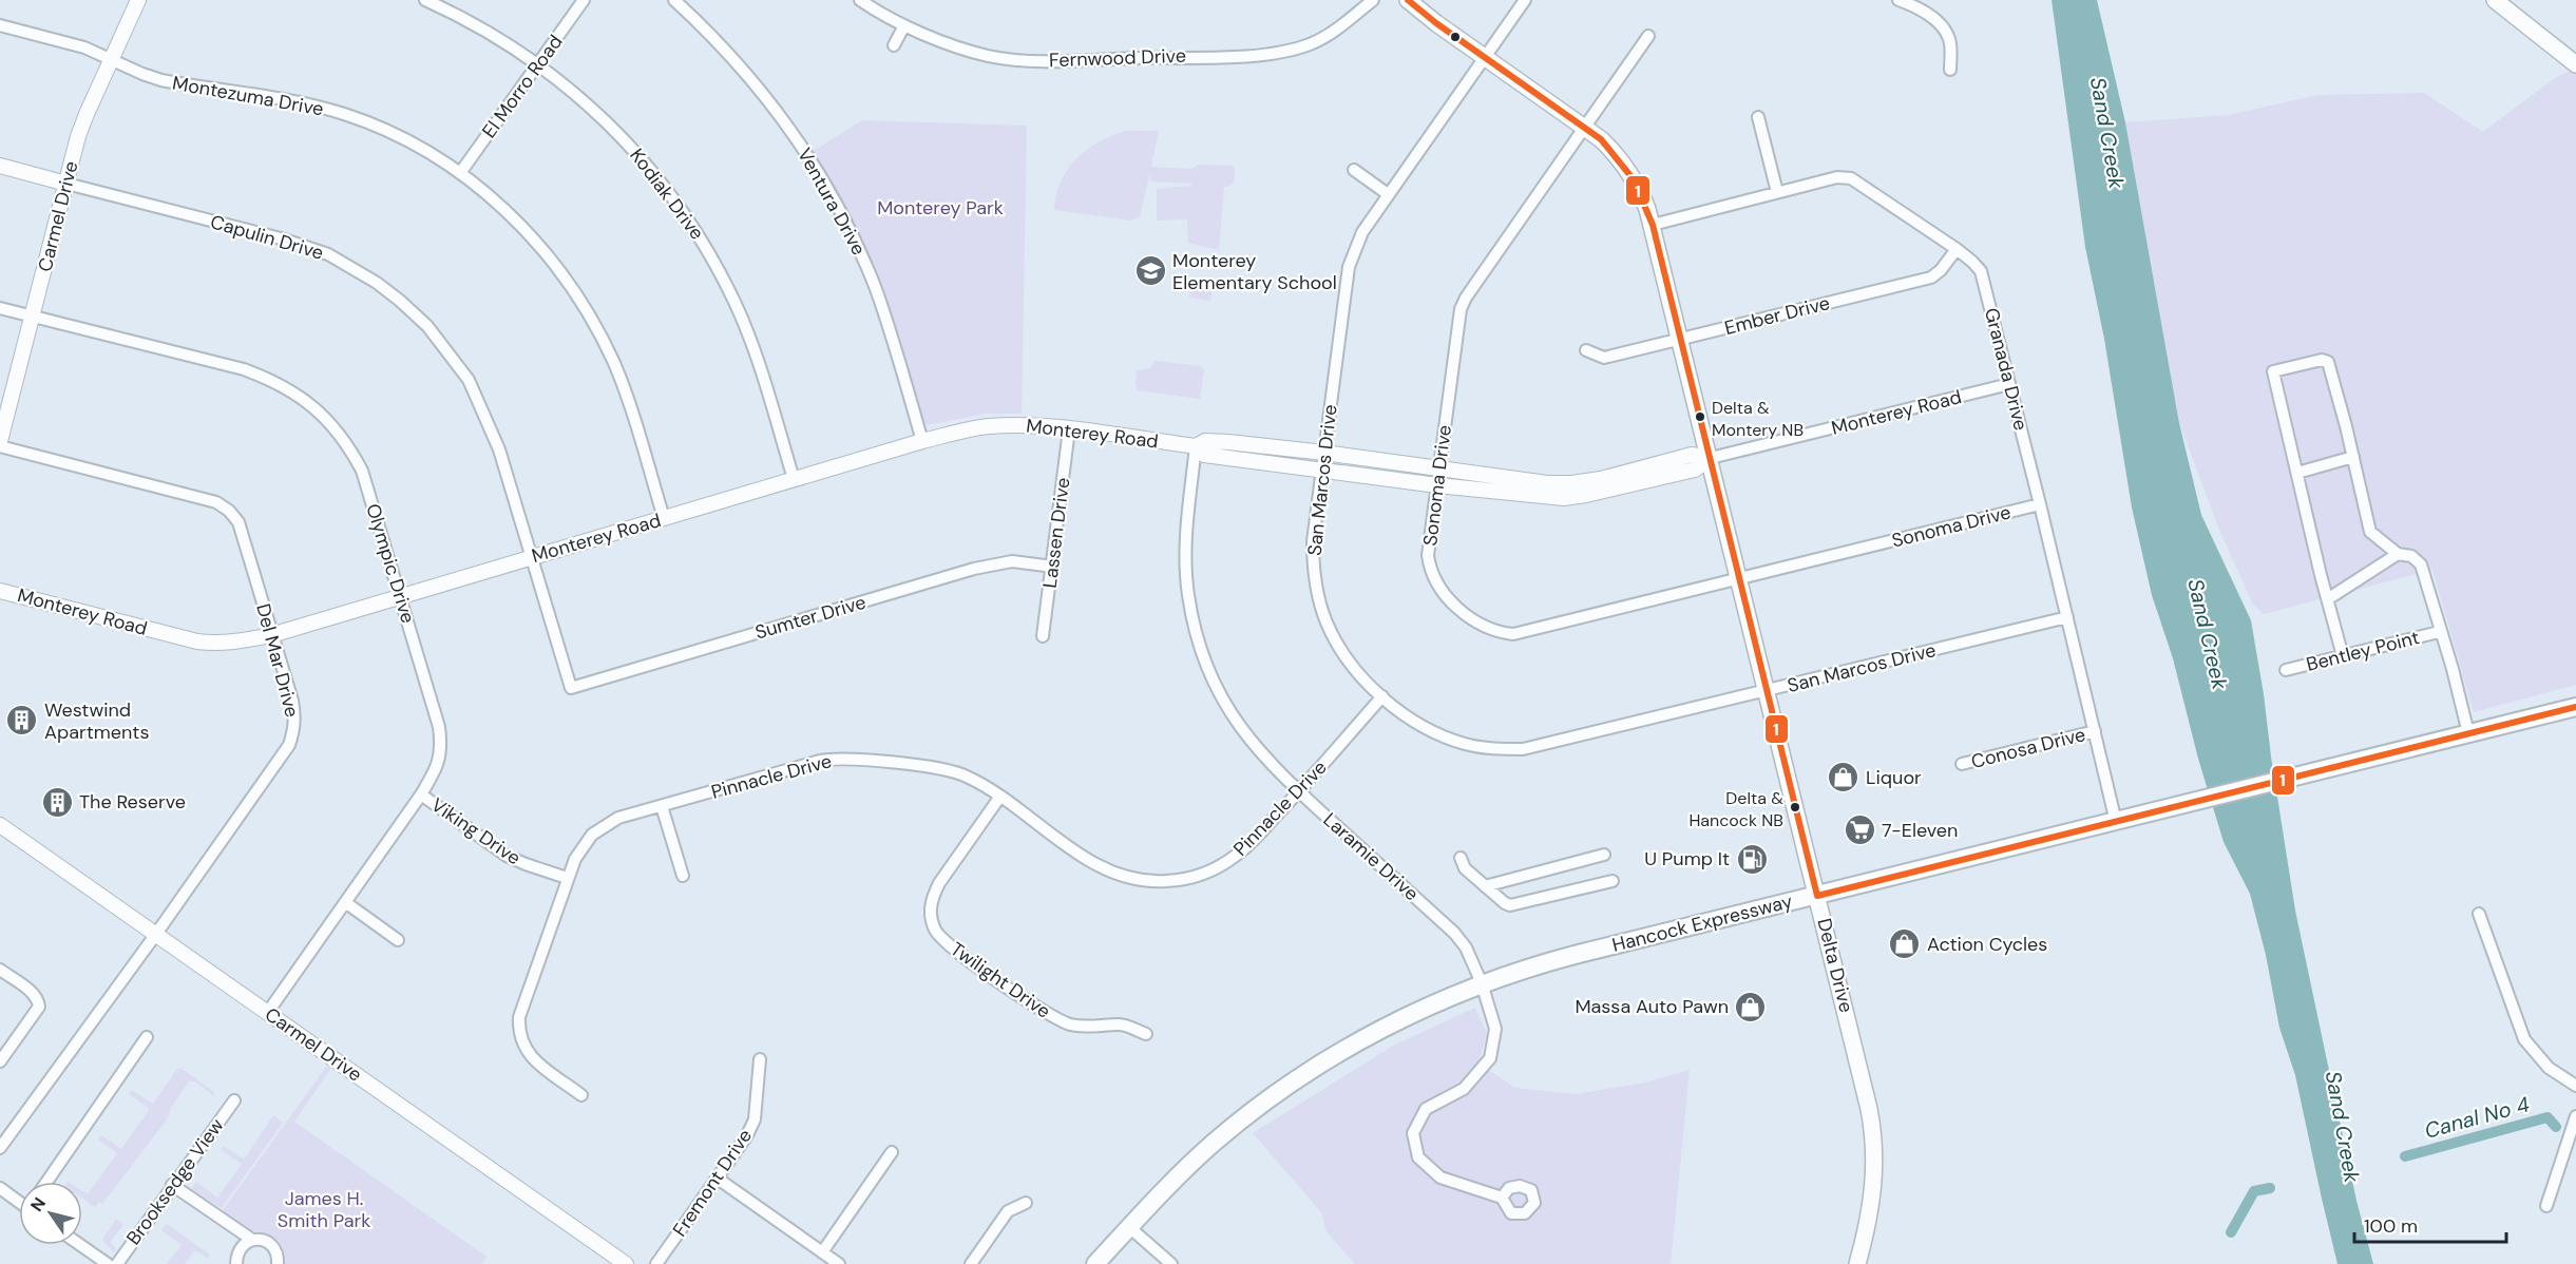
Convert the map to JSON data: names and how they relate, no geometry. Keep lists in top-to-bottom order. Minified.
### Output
{"streets":{"main road":["Hancock Expressway","Delta Drive"],"street":["Fernwood Drive","El Morro Road","Montezuma Drive","Kodiak Drive","Ventura Drive","Carmel Drive","Capulin Drive","Ember Drive","Granada Drive","Monterey Road","San Marcos Drive","Sonoma Drive","Lassen Drive","Olympic Drive","Sumter Drive","Bentley Point","Del Mar Drive","Conosa Drive","Pinnacle Drive","Viking Drive","Laramie Drive","Twilight Drive","Brooksedge View","Fremont Drive"]},"crossings":[["El Morro Road","Montezuma Drive"],["El Morro Road","Kodiak Drive"],["Montezuma Drive","Carmel Drive"],["Montezuma Drive","Monterey Road"],["Kodiak Drive","Monterey Road"],["Ventura Drive","Monterey Road"],["Carmel Drive","Capulin Drive"],["Carmel Drive","Olympic Drive"],["Carmel Drive","Del Mar Drive"],["Capulin Drive","Monterey Road"],["Capulin Drive","Sumter Drive"],["Ember Drive","Granada Drive"],["Ember Drive","Delta Drive"],["Granada Drive","Monterey Road"],["Granada Drive","San Marcos Drive"],["Granada Drive","Sonoma Drive"],["Granada Drive","Conosa Drive"],["Granada Drive","Hancock Expressway"],["Granada Drive","Delta Drive"],["Monterey Road","San Marcos Drive"],["Monterey Road","Sonoma Drive"],["Monterey Road","Lassen Drive"],["Monterey Road","Olympic Drive"],["Monterey Road","Del Mar Drive"],["Monterey Road","Laramie Drive"],["Monterey Road","Delta Drive"],["San Marcos Drive","Pinnacle Drive"],["San Marcos Drive","Delta Drive"],["Sonoma Drive","Delta Drive"],["Lassen Drive","Sumter Drive"],["Olympic Drive","Viking Drive"],["Bentley Point","Hancock Expressway"],["Pinnacle Drive","Viking Drive"],["Pinnacle Drive","Laramie Drive"],["Pinnacle Drive","Twilight Drive"],["Laramie Drive","Hancock Expressway"],["Hancock Expressway","Delta Drive"]],"water":["Sand Creek","Canal No 4"],"parks":["Monterey Park","James H. Smith Park"],"places":{"school or university":["Monterey Elementary School"],"other":["Delta & Montery NB","Delta & Hancock NB"],"building":["Westwind Apartments","The Reserve"],"shop":["Liquor","Action Cycles","Massa Auto Pawn"],"supermarket":["7-Eleven"],"fuel station":["U Pump It"]},"lines":["transit line 1"],"scale_bar":"100 m","north":"top left"}
